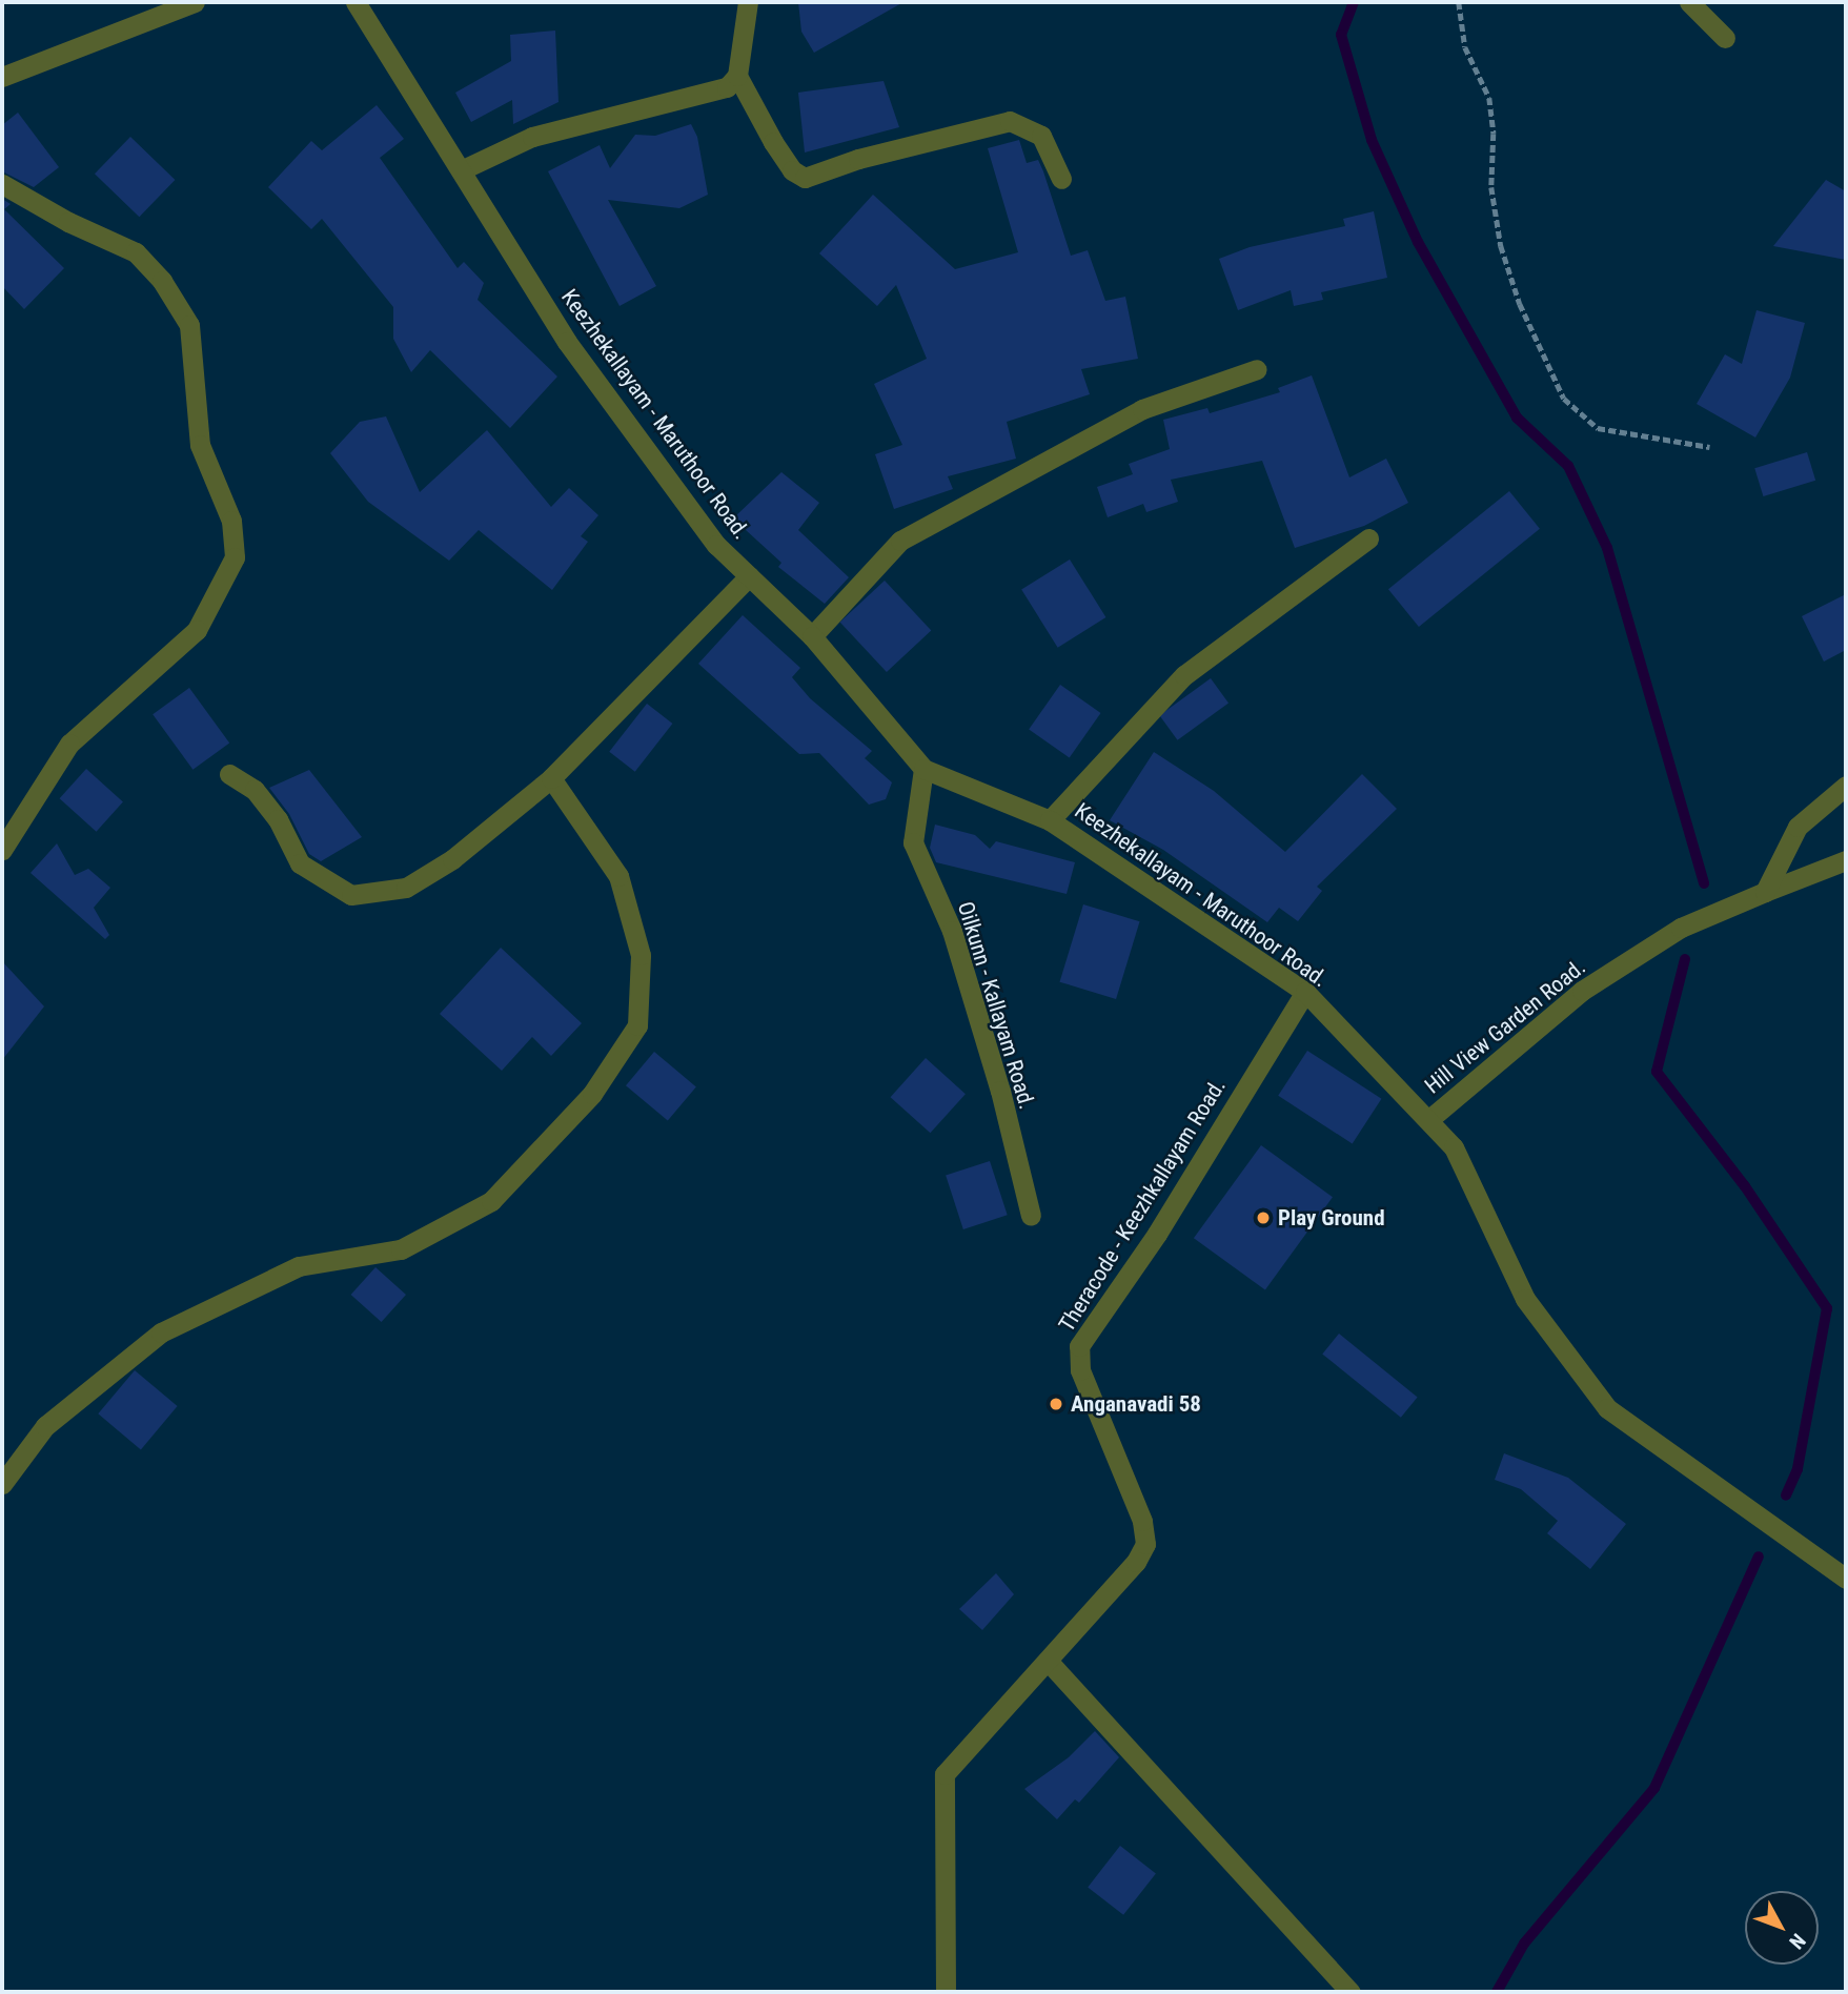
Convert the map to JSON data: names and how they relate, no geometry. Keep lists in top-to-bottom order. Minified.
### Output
{"streets":{"street":["Keezhekallayam - Maruthoor Road.","Oilkunn - Kallayam Road.","Hill View Garden Road.","Theracode - Keezhkallayam Road."]},"crossings":[["Keezhekallayam - Maruthoor Road.","Oilkunn - Kallayam Road."],["Keezhekallayam - Maruthoor Road.","Hill View Garden Road."],["Keezhekallayam - Maruthoor Road.","Theracode - Keezhkallayam Road."]],"places":["Play Ground","Anganavadi 58"],"north":"bottom right"}
